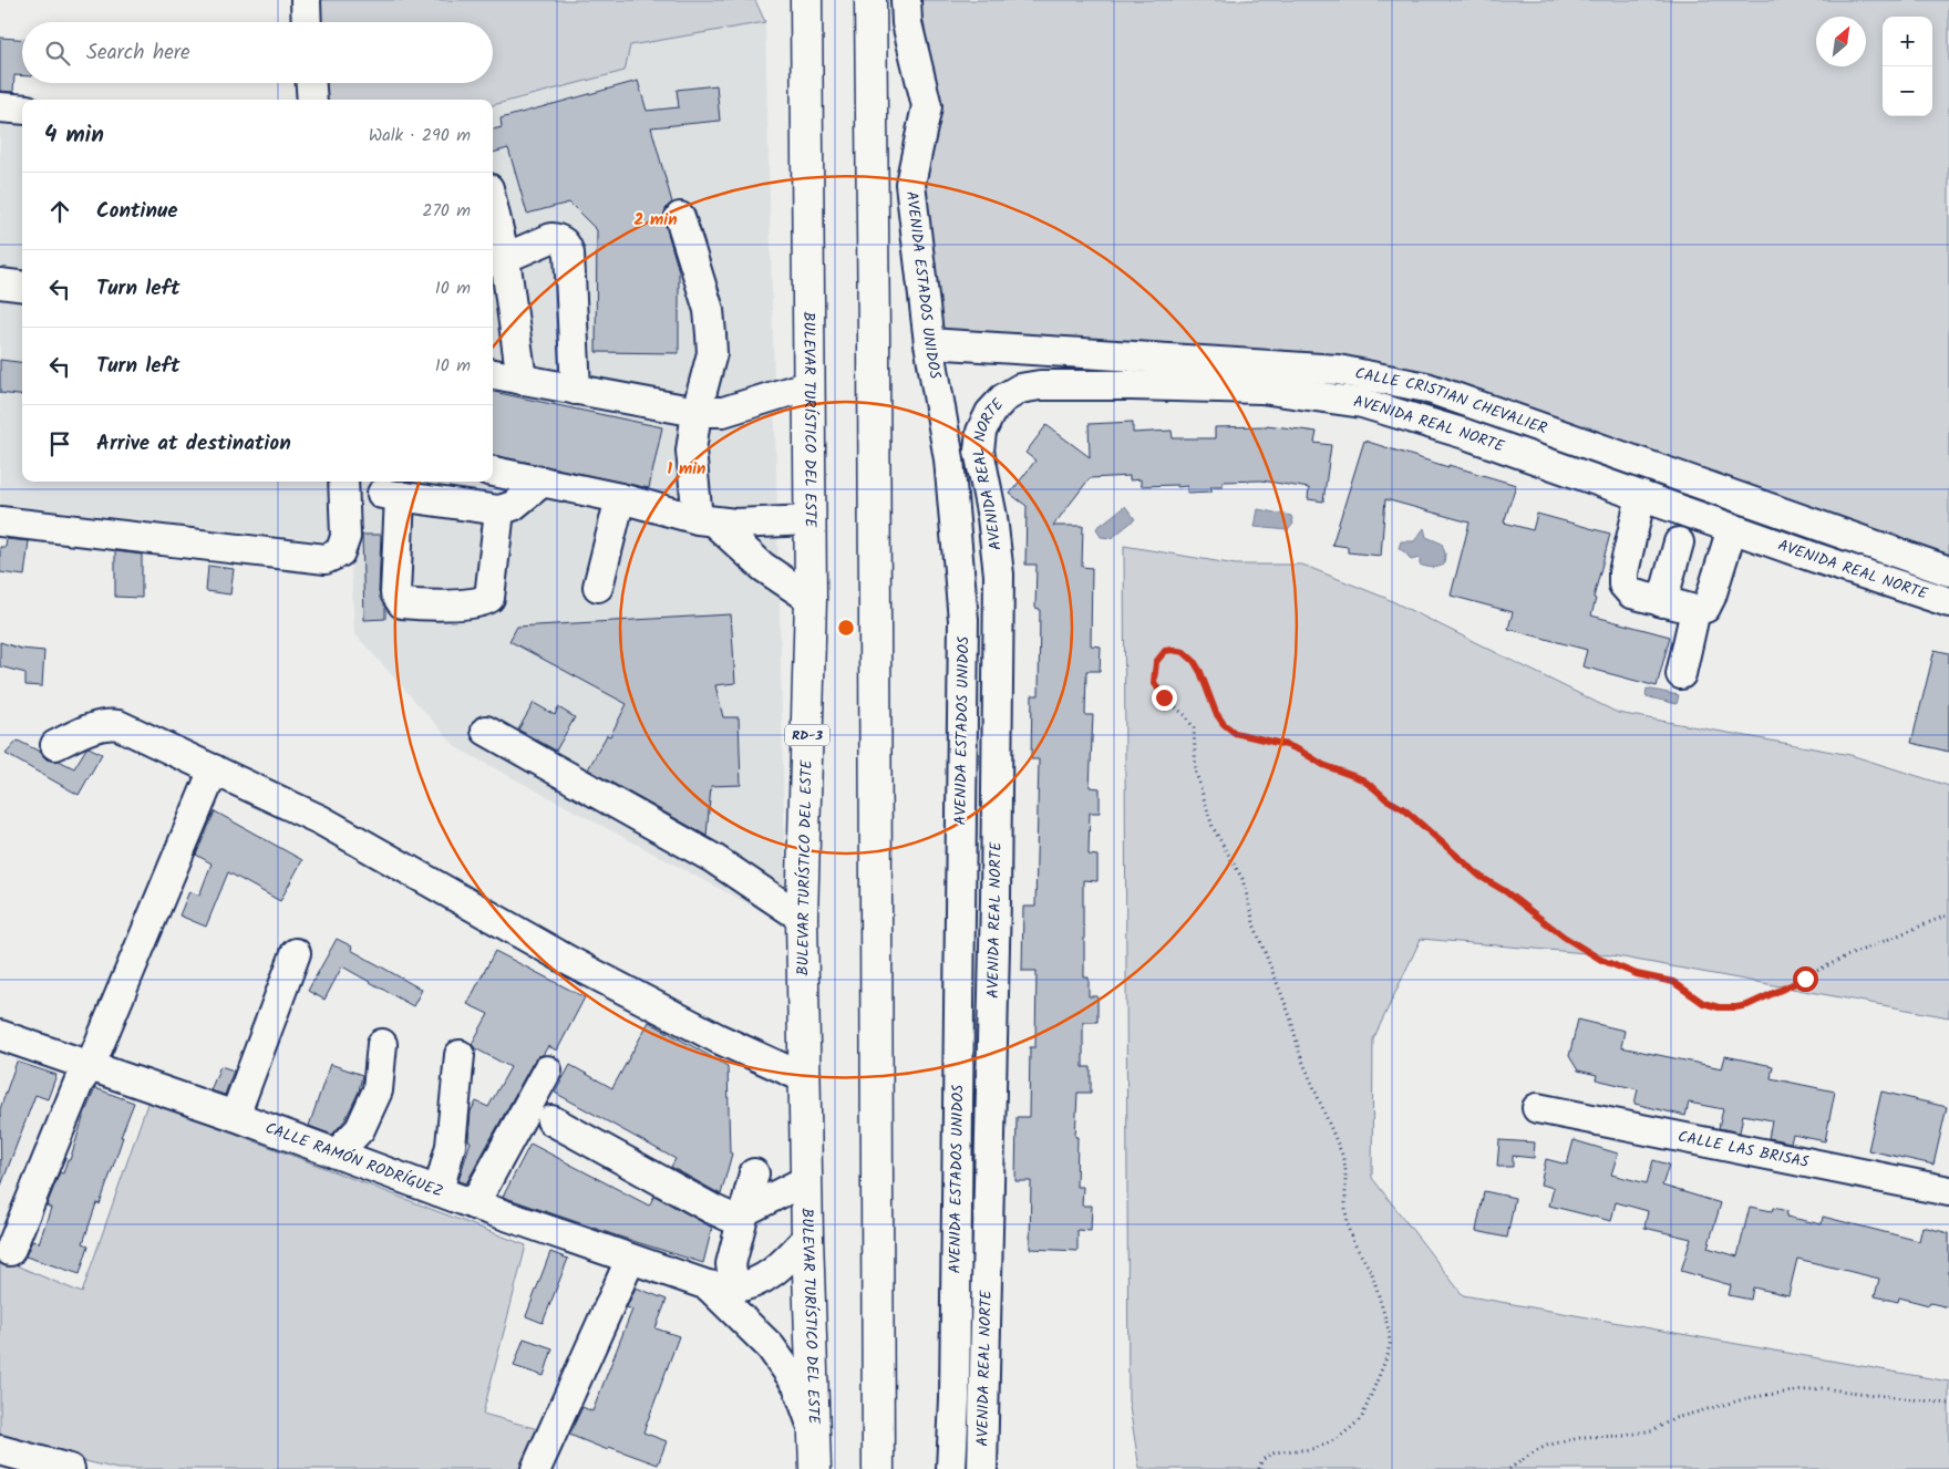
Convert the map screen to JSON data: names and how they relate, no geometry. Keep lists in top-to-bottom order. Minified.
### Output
{"streets":{"highway":["BULEVAR TURÍSTICO DEL ESTE","RD-3"],"street":["AVENIDA ESTADOS UNIDOS","CALLE CRISTIAN CHEVALIER","AVENIDA REAL NORTE","CALLE LAS BRISAS","CALLE RAMÓN RODRÍGUEZ"]},"crossings":[["AVENIDA ESTADOS UNIDOS","CALLE CRISTIAN CHEVALIER"]],"north":"top right","page":{"map_buttons":["+","−"],"search":"Search here","heading":["4 min","Walk · 290 m"],"list":[["Continue","270 m"],["Turn left","10 m"],["Turn left","10 m"],"Arrive at destination"]},"rings":["2 min","1 min"]}
